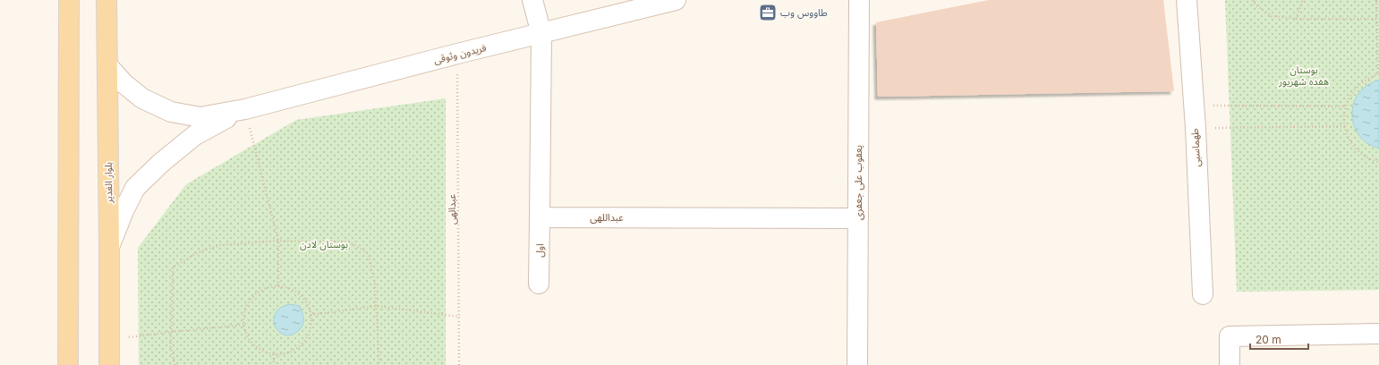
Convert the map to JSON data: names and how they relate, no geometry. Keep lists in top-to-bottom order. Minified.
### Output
{"streets":{"main road":["بلوار الغدیر"],"street":["فریدون وثوقی","طهماسبی","یعقوب علی جعفری","عبداللهی","اول"],"path":["عبدالهی"]},"crossings":[["فریدون وثوقی","عبدالهی"],["یعقوب علی جعفری","عبداللهی"],["عبداللهی","اول"]],"parks":["بوستان هفده شهریور","بوستان لادن"],"places":{"office":["طاووس وب"]},"scale_bar":"20 m"}
